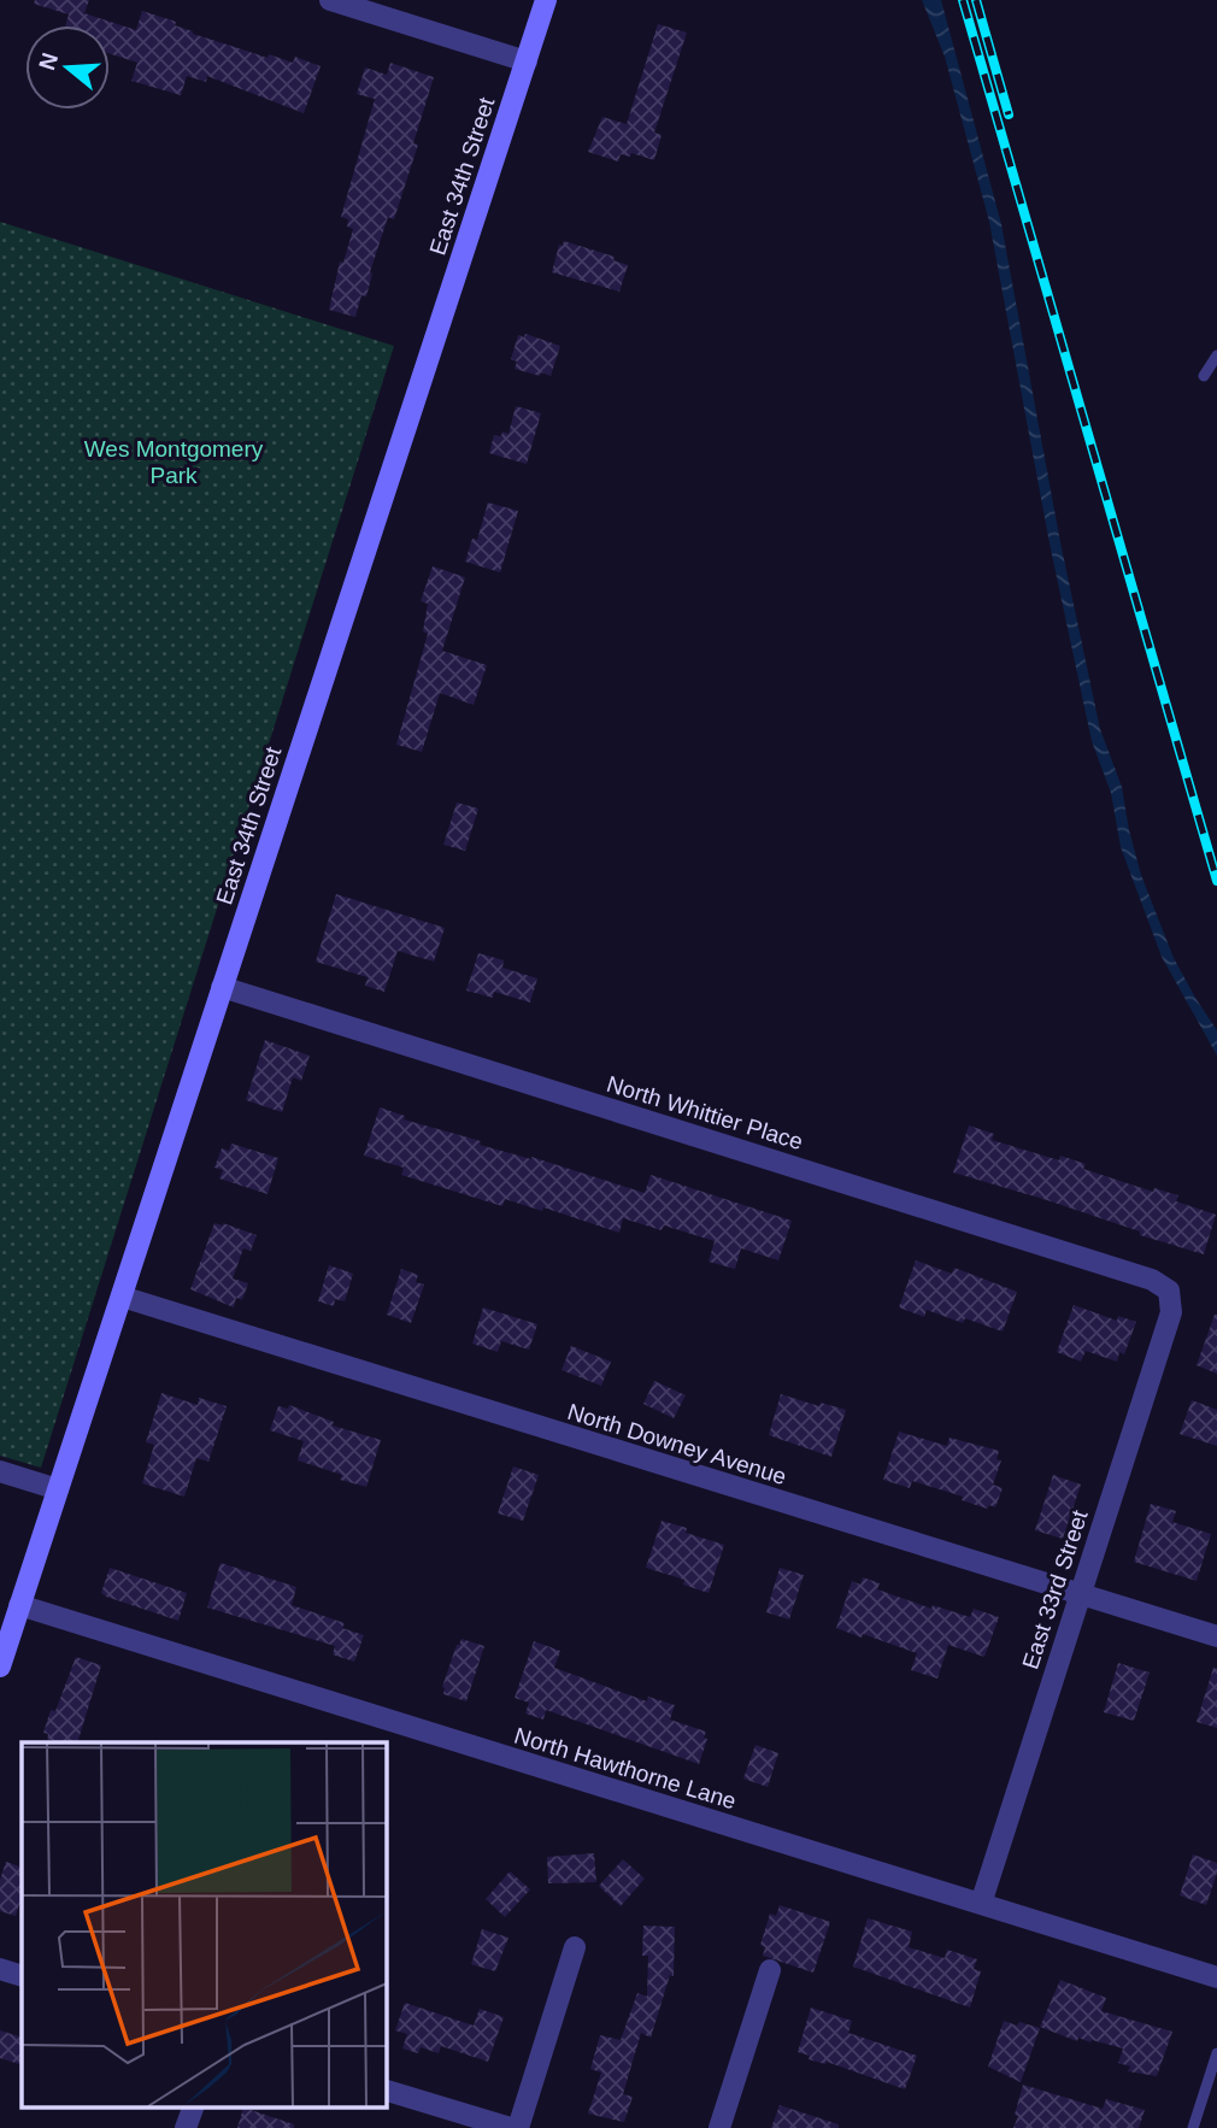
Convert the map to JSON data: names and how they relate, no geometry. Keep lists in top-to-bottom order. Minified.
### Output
{"streets":{"main road":["East 34th Street"],"street":["North Whittier Place","North Downey Avenue","East 33rd Street","North Hawthorne Lane"]},"crossings":[["East 34th Street","North Whittier Place"],["East 34th Street","North Downey Avenue"],["East 34th Street","North Hawthorne Lane"],["North Whittier Place","East 33rd Street"],["North Downey Avenue","East 33rd Street"],["East 33rd Street","North Hawthorne Lane"]],"parks":["Wes Montgomery Park"],"north":"left"}
